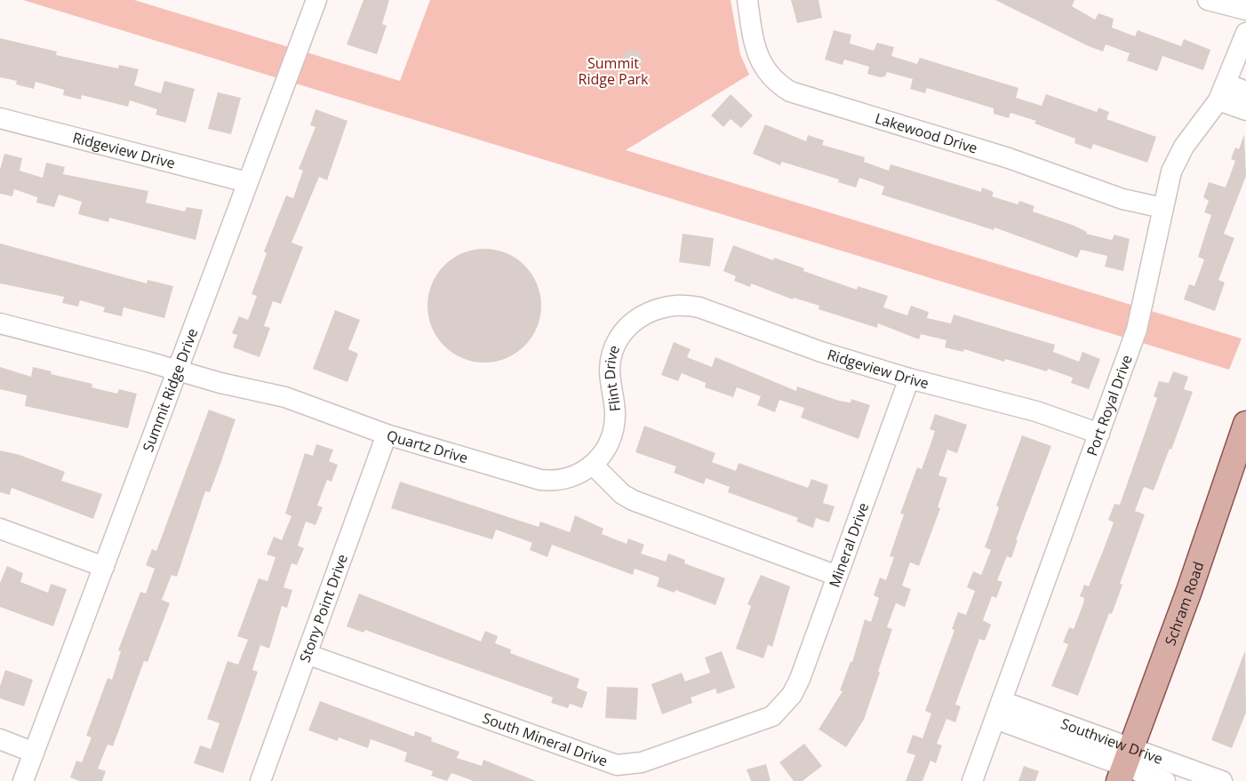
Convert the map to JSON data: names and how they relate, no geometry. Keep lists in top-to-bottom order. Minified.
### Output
{"streets":{"main road":["Schram Road"],"street":["Lakewood Drive","Ridgeview Drive","Flint Drive","Summit Ridge Drive","Port Royal Drive","Quartz Drive","Mineral Drive","Stony Point Drive","South Mineral Drive","Southview Drive"]},"crossings":[["Lakewood Drive","Port Royal Drive"],["Ridgeview Drive","Flint Drive"],["Ridgeview Drive","Summit Ridge Drive"],["Ridgeview Drive","Port Royal Drive"],["Ridgeview Drive","Mineral Drive"],["Flint Drive","Quartz Drive"],["Summit Ridge Drive","Quartz Drive"],["Port Royal Drive","Southview Drive"],["Quartz Drive","Stony Point Drive"],["Mineral Drive","South Mineral Drive"],["Schram Road","Southview Drive"],["Stony Point Drive","South Mineral Drive"]],"parks":["Summit Ridge Park"]}
